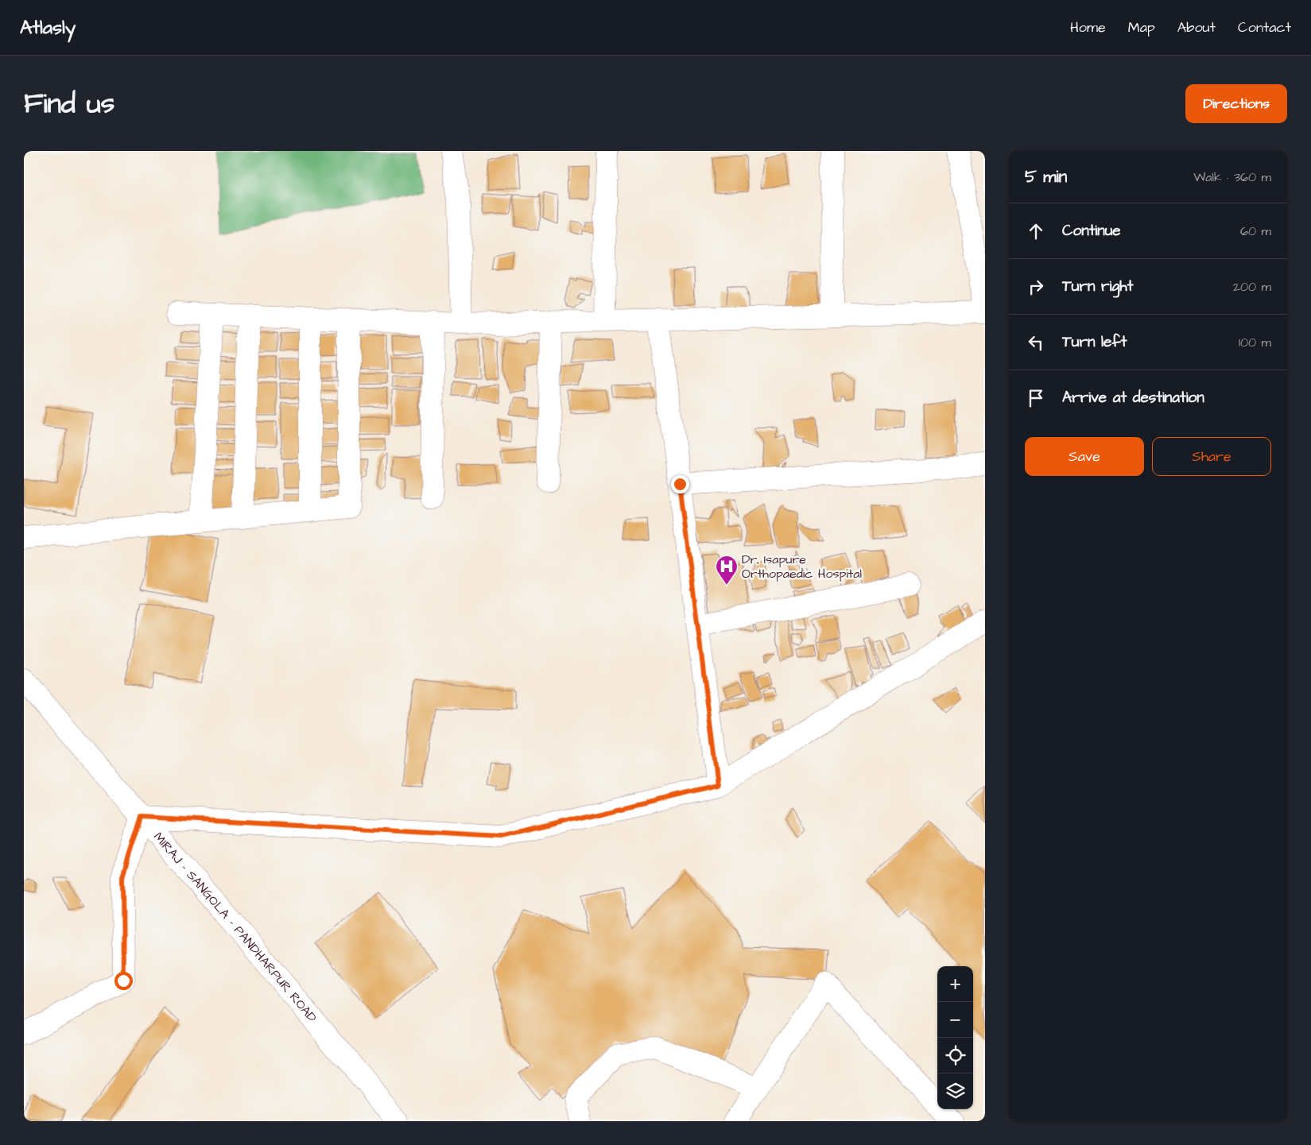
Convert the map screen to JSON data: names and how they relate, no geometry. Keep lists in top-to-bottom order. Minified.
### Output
{"streets":{"main road":["MIRAJ - SANGOLA - PANDHARPUR ROAD"]},"places":{"hospital":["Dr. Isapure Orthopaedic Hospital"]},"page":{"header":"Atlasly","nav":["Home","Map","About","Contact"],"title":"Find us","buttons":["Directions",["Save","Share"]],"heading":["5 min","Walk · 360 m"],"list":[["Continue","60 m"],["Turn right","200 m"],["Turn left","100 m"],"Arrive at destination"],"map_buttons":["+","−"]}}
